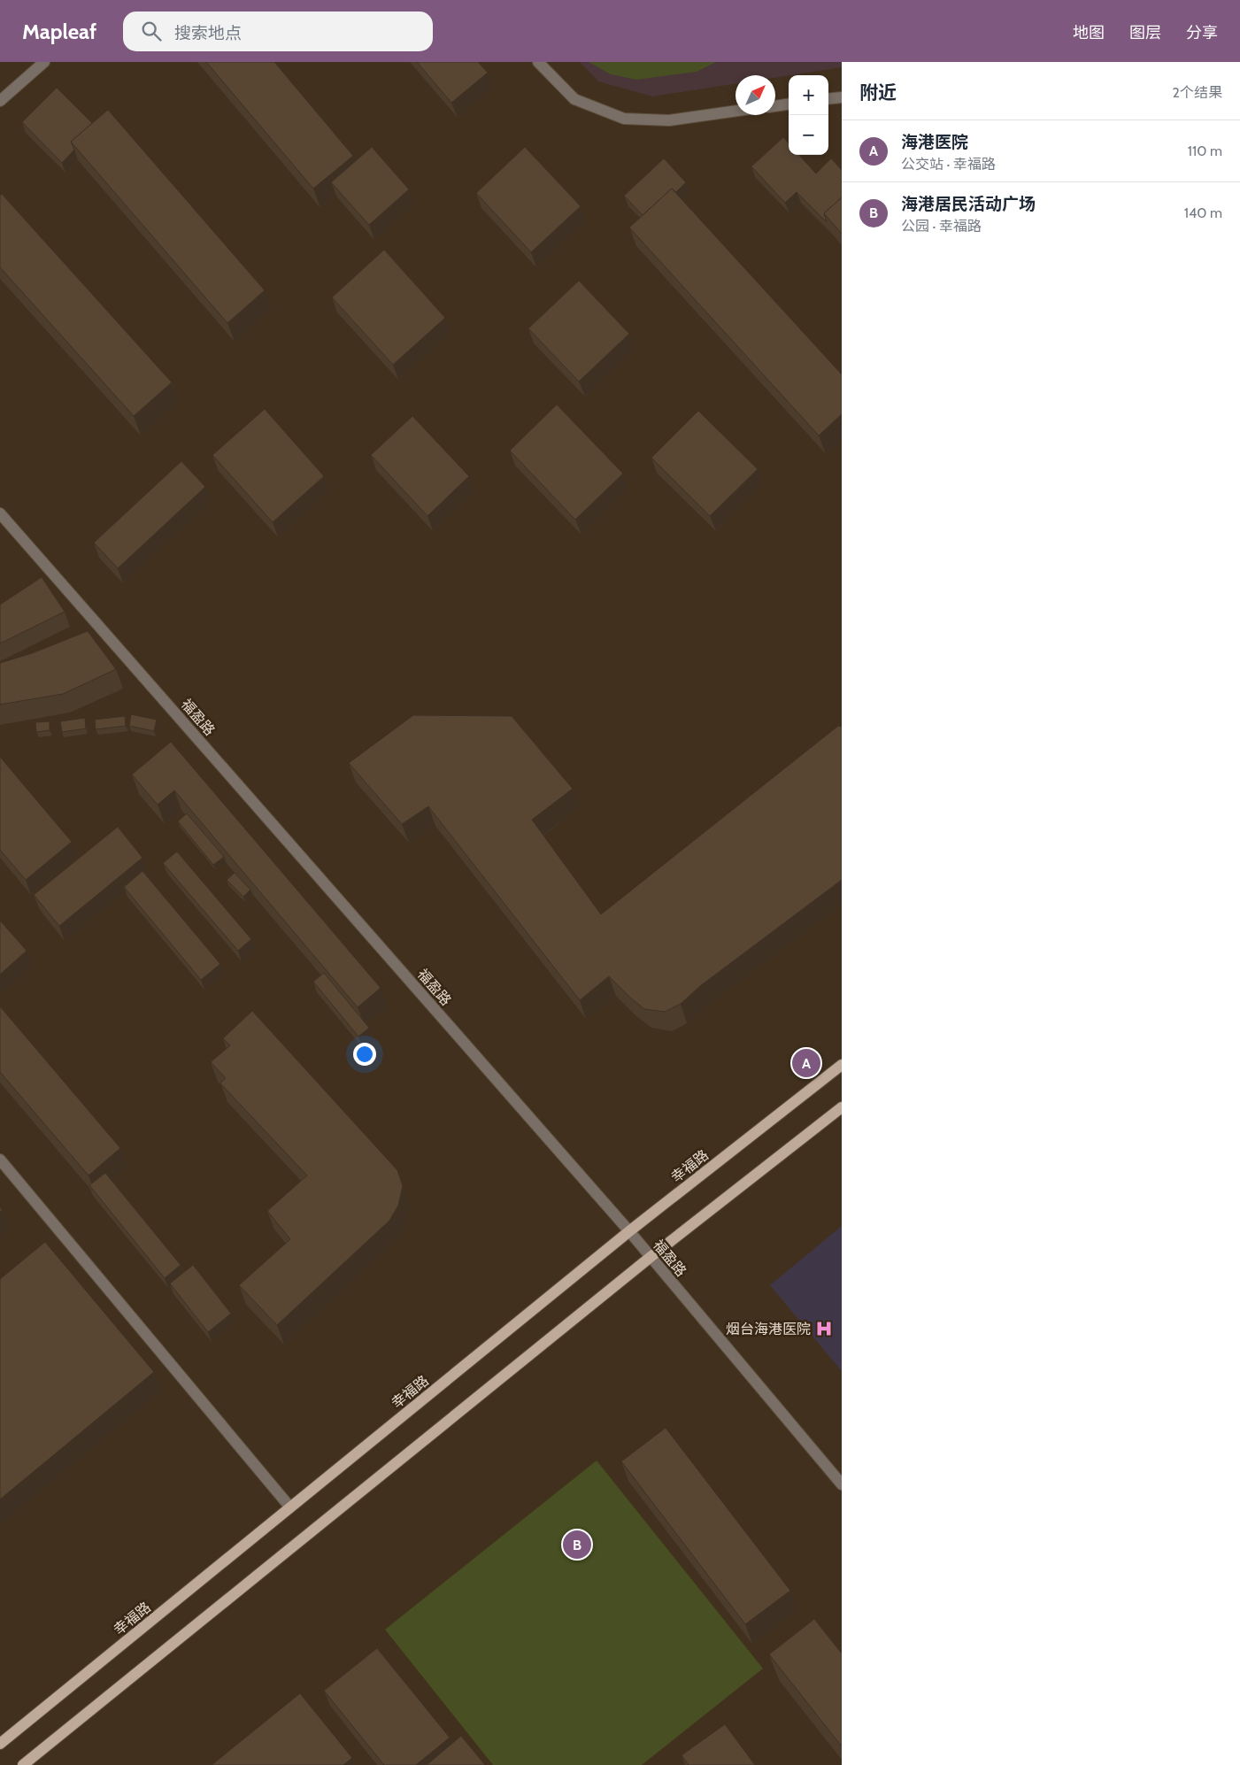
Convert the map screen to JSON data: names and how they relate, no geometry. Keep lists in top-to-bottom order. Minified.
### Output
{"streets":{"main road":["幸福路"],"street":["福盈路"]},"crossings":[["福盈路","幸福路"]],"places":{"hospital":["烟台海港医院"]},"north":"top right","page":{"header":"Mapleaf","search":"搜索地点","nav":["地图","图层","分享"],"heading":["附近","2个结果"],"map_buttons":["+","−"],"list":[{"mark":"A","name":"海港医院","note":"公交站 · 幸福路","value":"110 m"},{"mark":"B","name":"海港居民活动广场","note":"公园 · 幸福路","value":"140 m"}],"pins":["A","B"]}}
